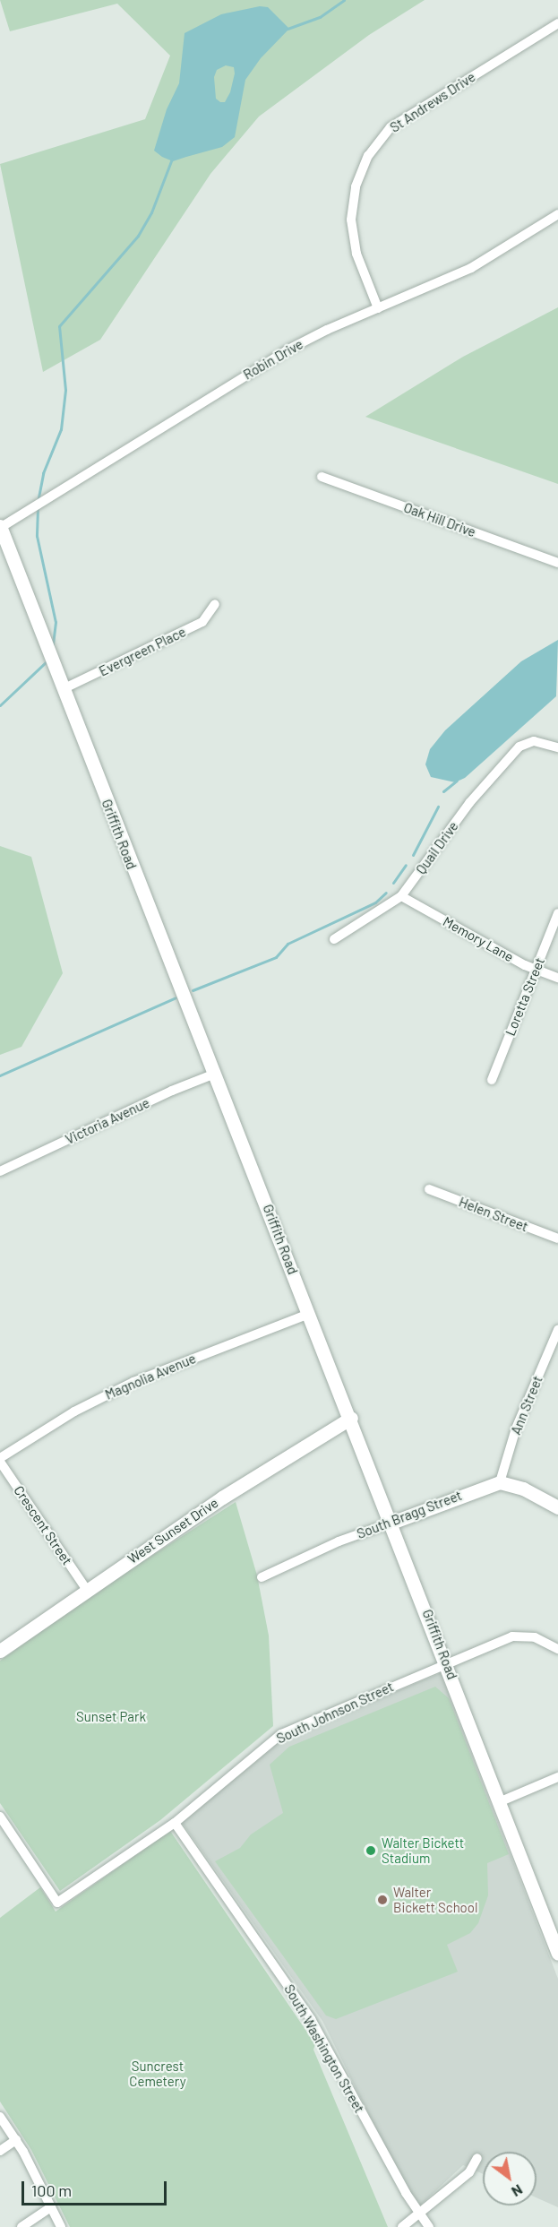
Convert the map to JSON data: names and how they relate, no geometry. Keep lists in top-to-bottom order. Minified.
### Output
{"streets":{"street":["St Andrews Drive","Robin Drive","Oak Hill Drive","Evergreen Place","Griffith Road","Quail Drive","Memory Lane","Loretta Street","Victoria Avenue","Helen Street","Magnolia Avenue","Ann Street","South Bragg Street","Crescent Street","West Sunset Drive","South Johnson Street","South Washington Street"]},"crossings":[["St Andrews Drive","Robin Drive"],["Robin Drive","Griffith Road"],["Evergreen Place","Griffith Road"],["Griffith Road","Victoria Avenue"],["Griffith Road","Magnolia Avenue"],["Griffith Road","South Bragg Street"],["Griffith Road","West Sunset Drive"],["Griffith Road","South Johnson Street"],["Quail Drive","Memory Lane"],["Memory Lane","Loretta Street"],["Magnolia Avenue","Crescent Street"],["Ann Street","South Bragg Street"],["Crescent Street","West Sunset Drive"],["South Johnson Street","South Washington Street"]],"parks":["Sunset Park","Suncrest Cemetery"],"places":["Walter Bickett Stadium","Walter Bickett School"],"scale_bar":"100 m","north":"bottom right"}
